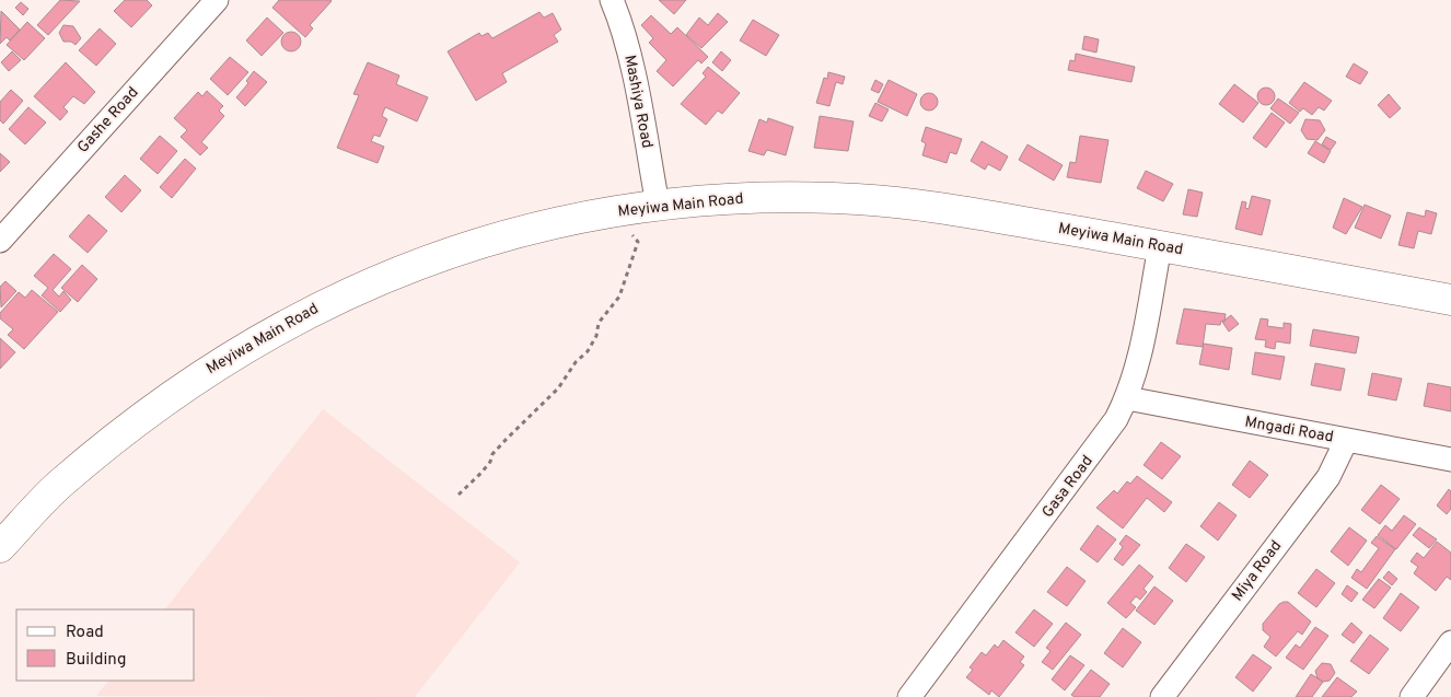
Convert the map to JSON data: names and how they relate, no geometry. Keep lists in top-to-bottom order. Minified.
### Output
{"streets":{"street":["Mashiya Road","Gashe Road","Meyiwa Main Road","Mngadi Road","Gasa Road","Miya Road"]},"crossings":[["Mashiya Road","Meyiwa Main Road"],["Meyiwa Main Road","Gasa Road"],["Mngadi Road","Gasa Road"],["Mngadi Road","Miya Road"]],"legend":["Road","Building"]}
